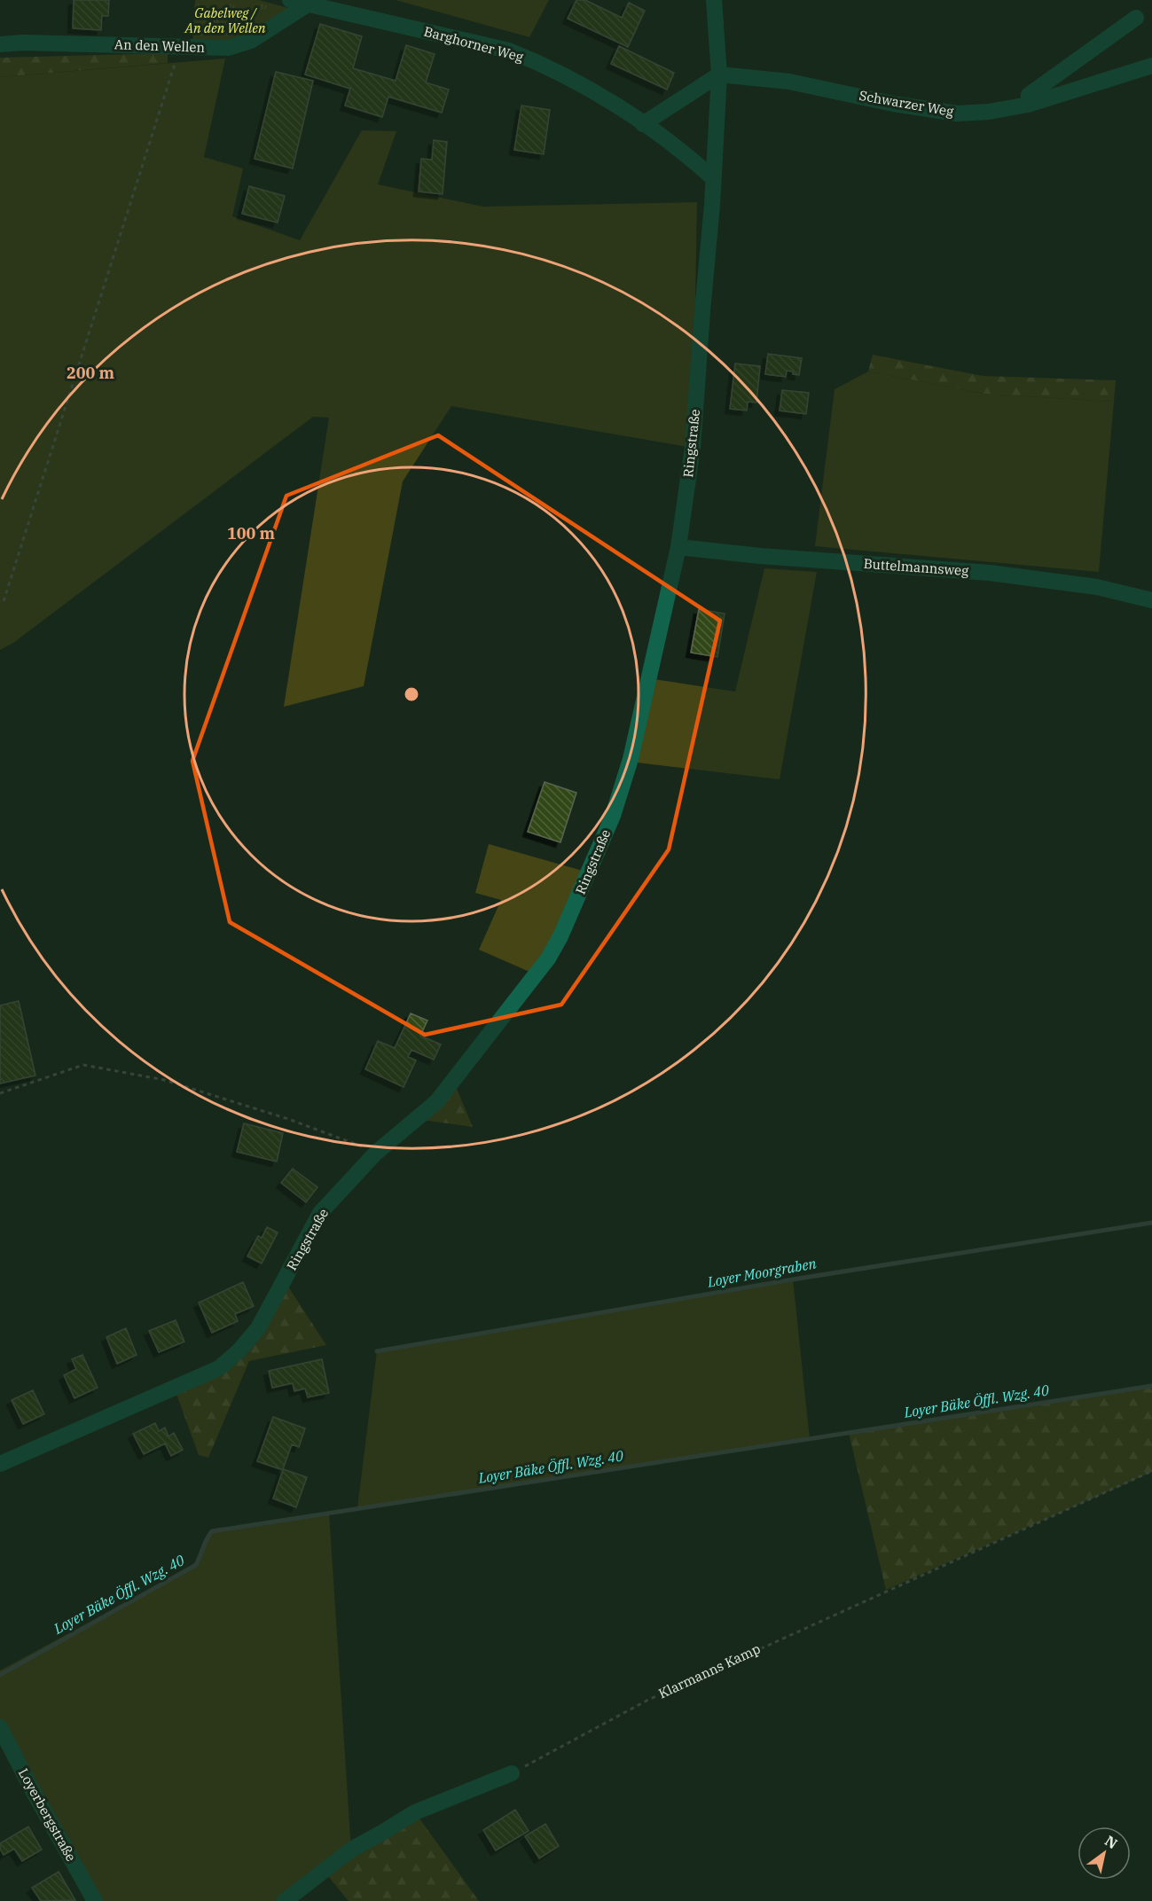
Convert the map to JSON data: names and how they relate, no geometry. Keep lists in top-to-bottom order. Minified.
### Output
{"streets":{"street":["Barghorner Weg","An den Wellen","Schwarzer Weg","Ringstraße","Buttelmannsweg","Loyerbergstraße"],"path":["Klarmanns Kamp"]},"crossings":[["Barghorner Weg","An den Wellen"],["Barghorner Weg","Ringstraße"],["Schwarzer Weg","Ringstraße"],["Ringstraße","Buttelmannsweg"]],"water":["Loyer Moorgraben","Loyer Bäke Öffl. Wzg. 40"],"parks":["Gabelweg / An den Wellen"],"north":"top right","rings":["200 m","100 m"]}
